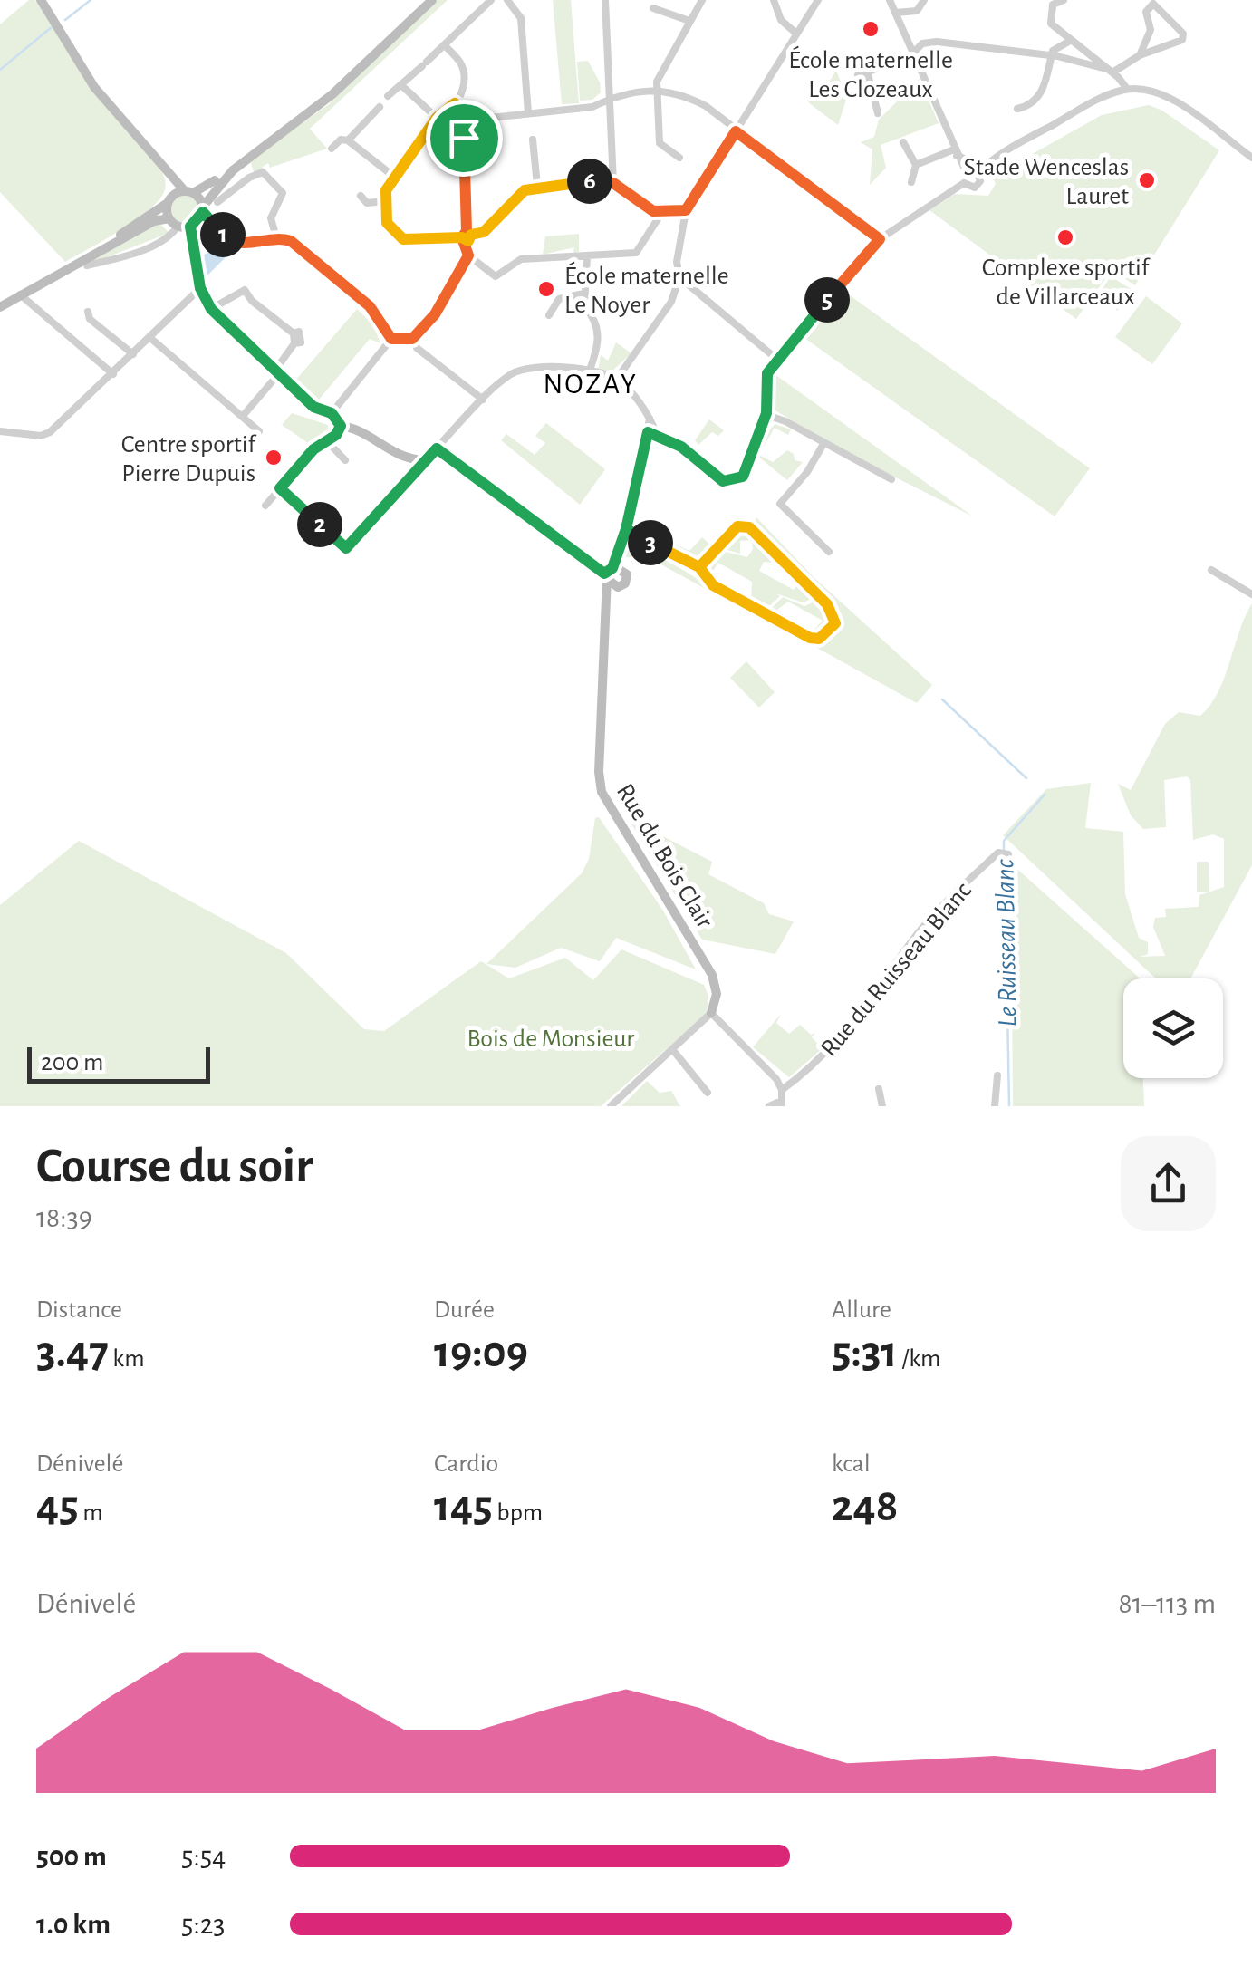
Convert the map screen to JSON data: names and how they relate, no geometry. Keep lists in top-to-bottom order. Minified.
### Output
{"streets":{"street":["Rue du Bois Clair","Rue du Ruisseau Blanc"]},"districts":["NOZAY"],"water":["Le Ruisseau Blanc"],"parks":["Bois de Monsieur"],"places":["École maternelle Les Clozeaux","Stade Wenceslas Lauret","Complexe sportif de Villarceaux","École maternelle Le Noyer","Centre sportif Pierre Dupuis"],"scale_bar":"200 m","page":{"pins":["6","1","5","2","3"],"scale":"200 m","heading":["Course du soir","18:39"],"stats":[["Distance","3.47 km"],["Durée","19:09"],["Allure","5:31 /km"],["Dénivelé","45 m"],["Cardio","145 bpm"],["kcal","248"]],"chart":["Dénivelé","81–113 m"],"list":[{"name":"500 m","note":"5:54"},{"name":"1.0 km","note":"5:23"}]}}
